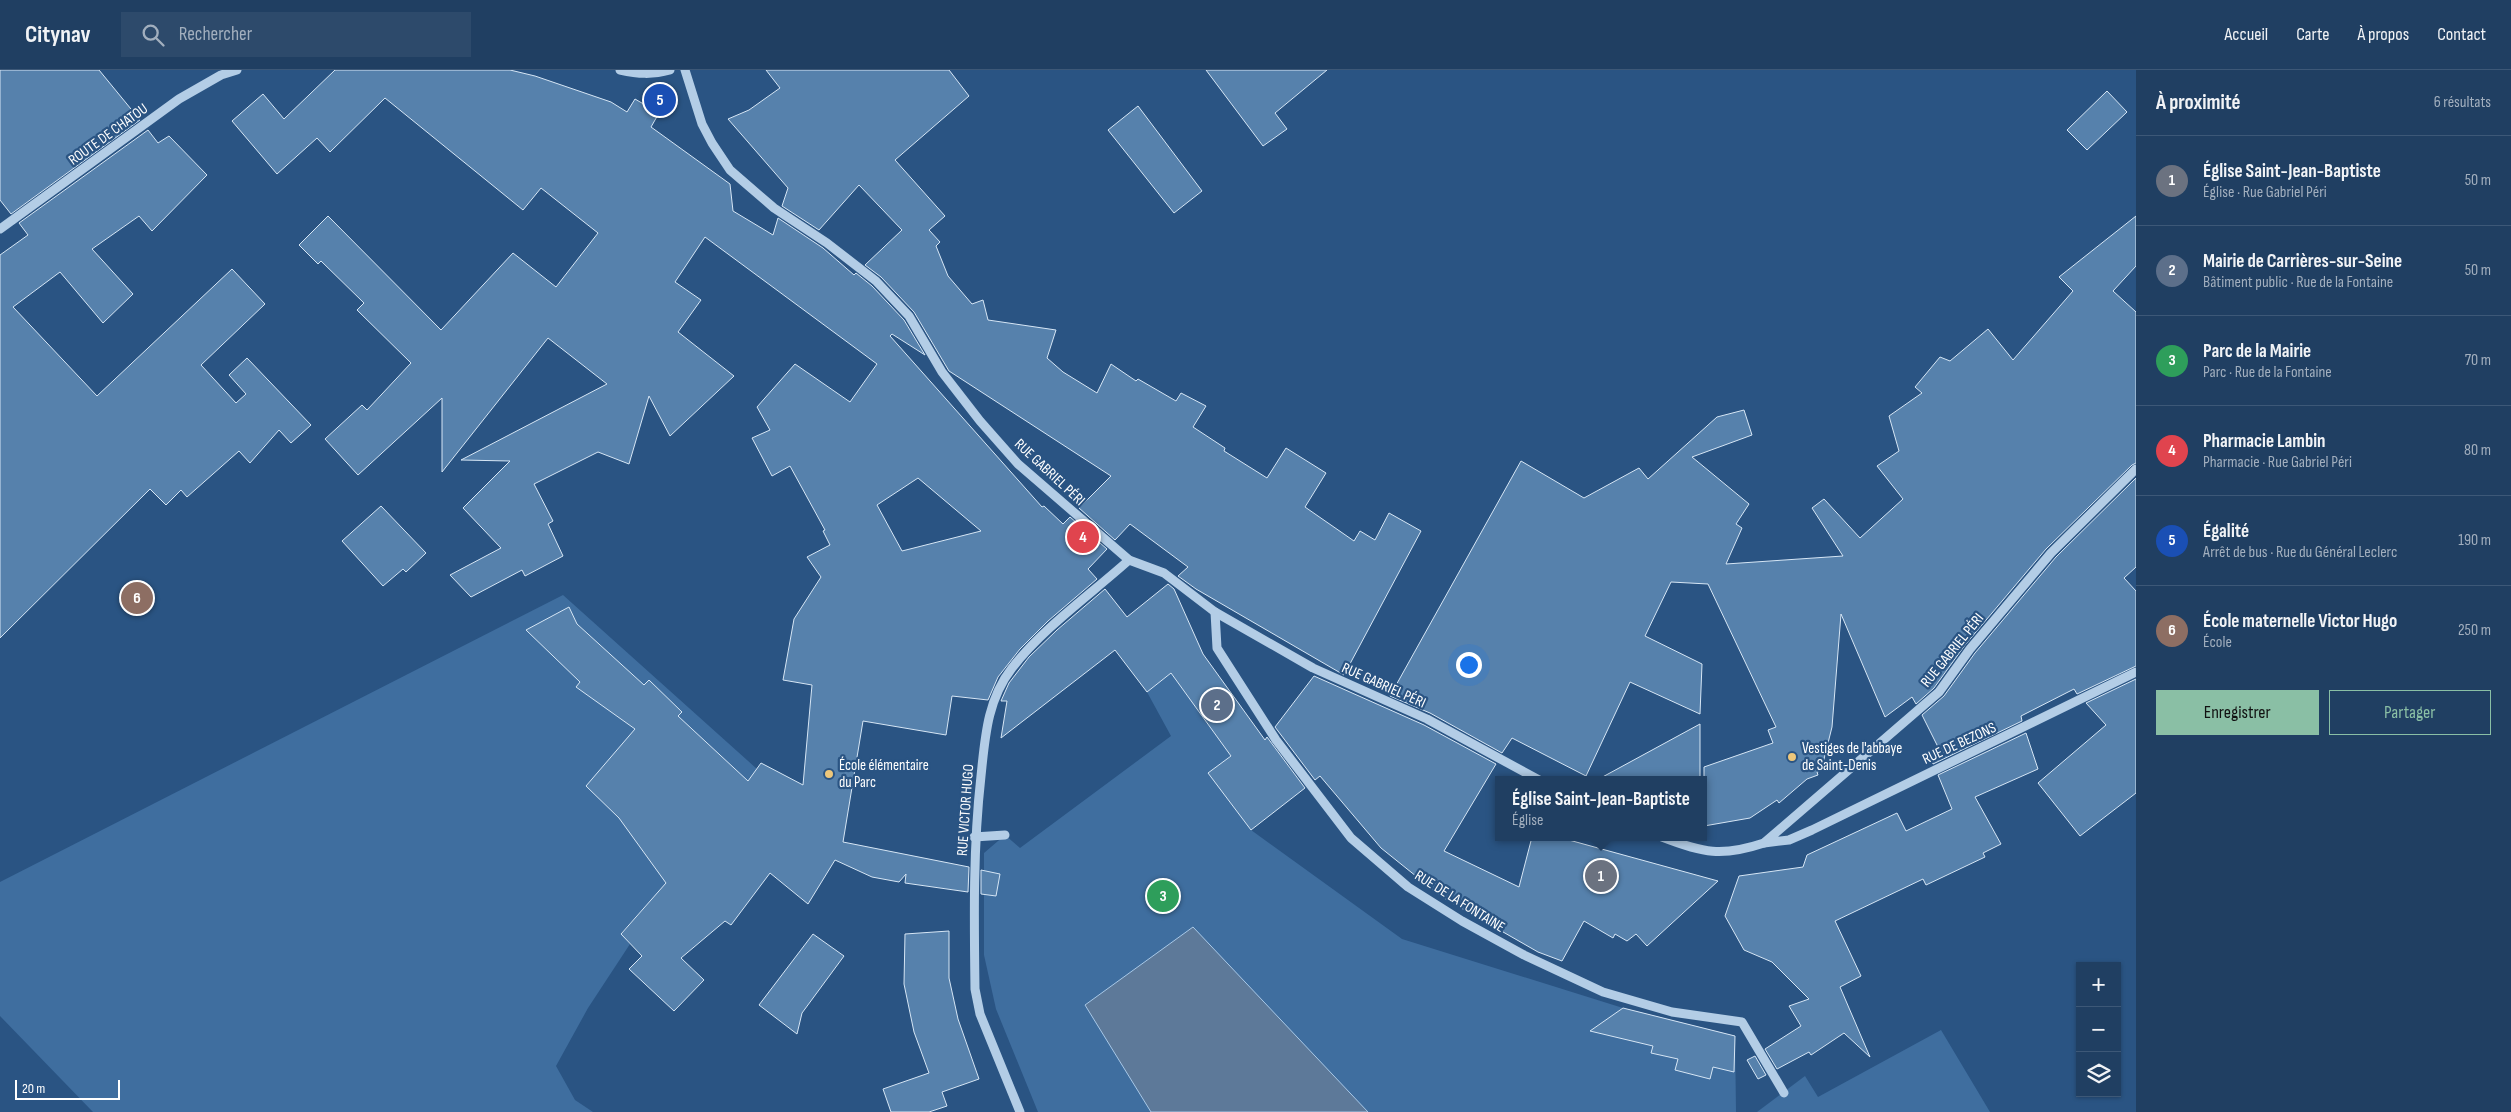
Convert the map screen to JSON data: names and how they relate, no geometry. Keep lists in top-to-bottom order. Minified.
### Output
{"streets":{"street":["ROUTE DE CHATOU","RUE GABRIEL PÉRI","RUE DE BEZONS","RUE VICTOR HUGO","RUE DE LA FONTAINE"]},"crossings":[["RUE GABRIEL PÉRI","RUE DE BEZONS"],["RUE GABRIEL PÉRI","RUE VICTOR HUGO"],["RUE GABRIEL PÉRI","RUE DE LA FONTAINE"]],"places":["Vestiges de l'abbaye de Saint-Denis","École élémentaire du Parc"],"scale_bar":"20 m","page":{"header":"Citynav","search":"Rechercher","nav":["Accueil","Carte","À propos","Contact"],"heading":["À proximité","6 résultats"],"pins":["5","4","6","2","1","3"],"list":[{"mark":"1","name":"Église Saint-Jean-Baptiste","note":"Église · Rue Gabriel Péri","value":"50 m"},{"mark":"2","name":"Mairie de Carrières-sur-Seine","note":"Bâtiment public · Rue de la Fontaine","value":"50 m"},{"mark":"3","name":"Parc de la Mairie","note":"Parc · Rue de la Fontaine","value":"70 m"},{"mark":"4","name":"Pharmacie Lambin","note":"Pharmacie · Rue Gabriel Péri","value":"80 m"},{"mark":"5","name":"Égalité","note":"Arrêt de bus · Rue du Général Leclerc","value":"190 m"},{"mark":"6","name":"École maternelle Victor Hugo","note":"École","value":"250 m"}],"buttons":["Enregistrer","Partager"],"popup":["Église Saint-Jean-Baptiste","Église"],"map_buttons":["+","−"],"scale":"20 m"}}
